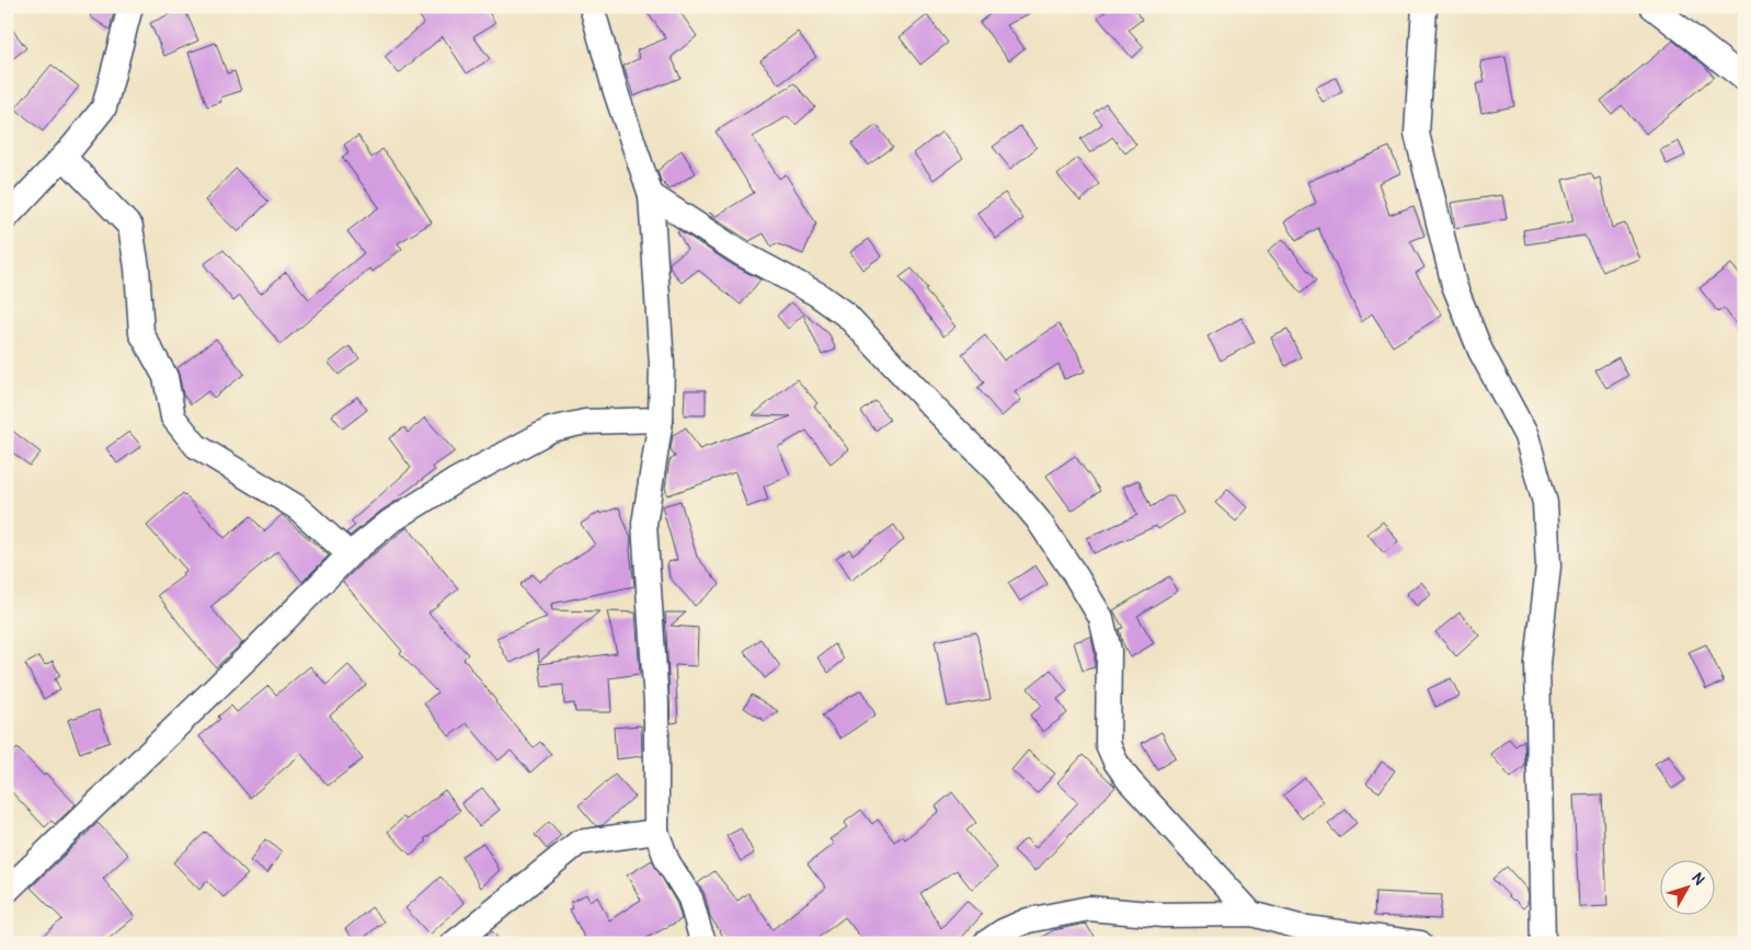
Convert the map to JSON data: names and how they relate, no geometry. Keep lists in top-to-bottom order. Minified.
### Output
{"north":"top right"}
